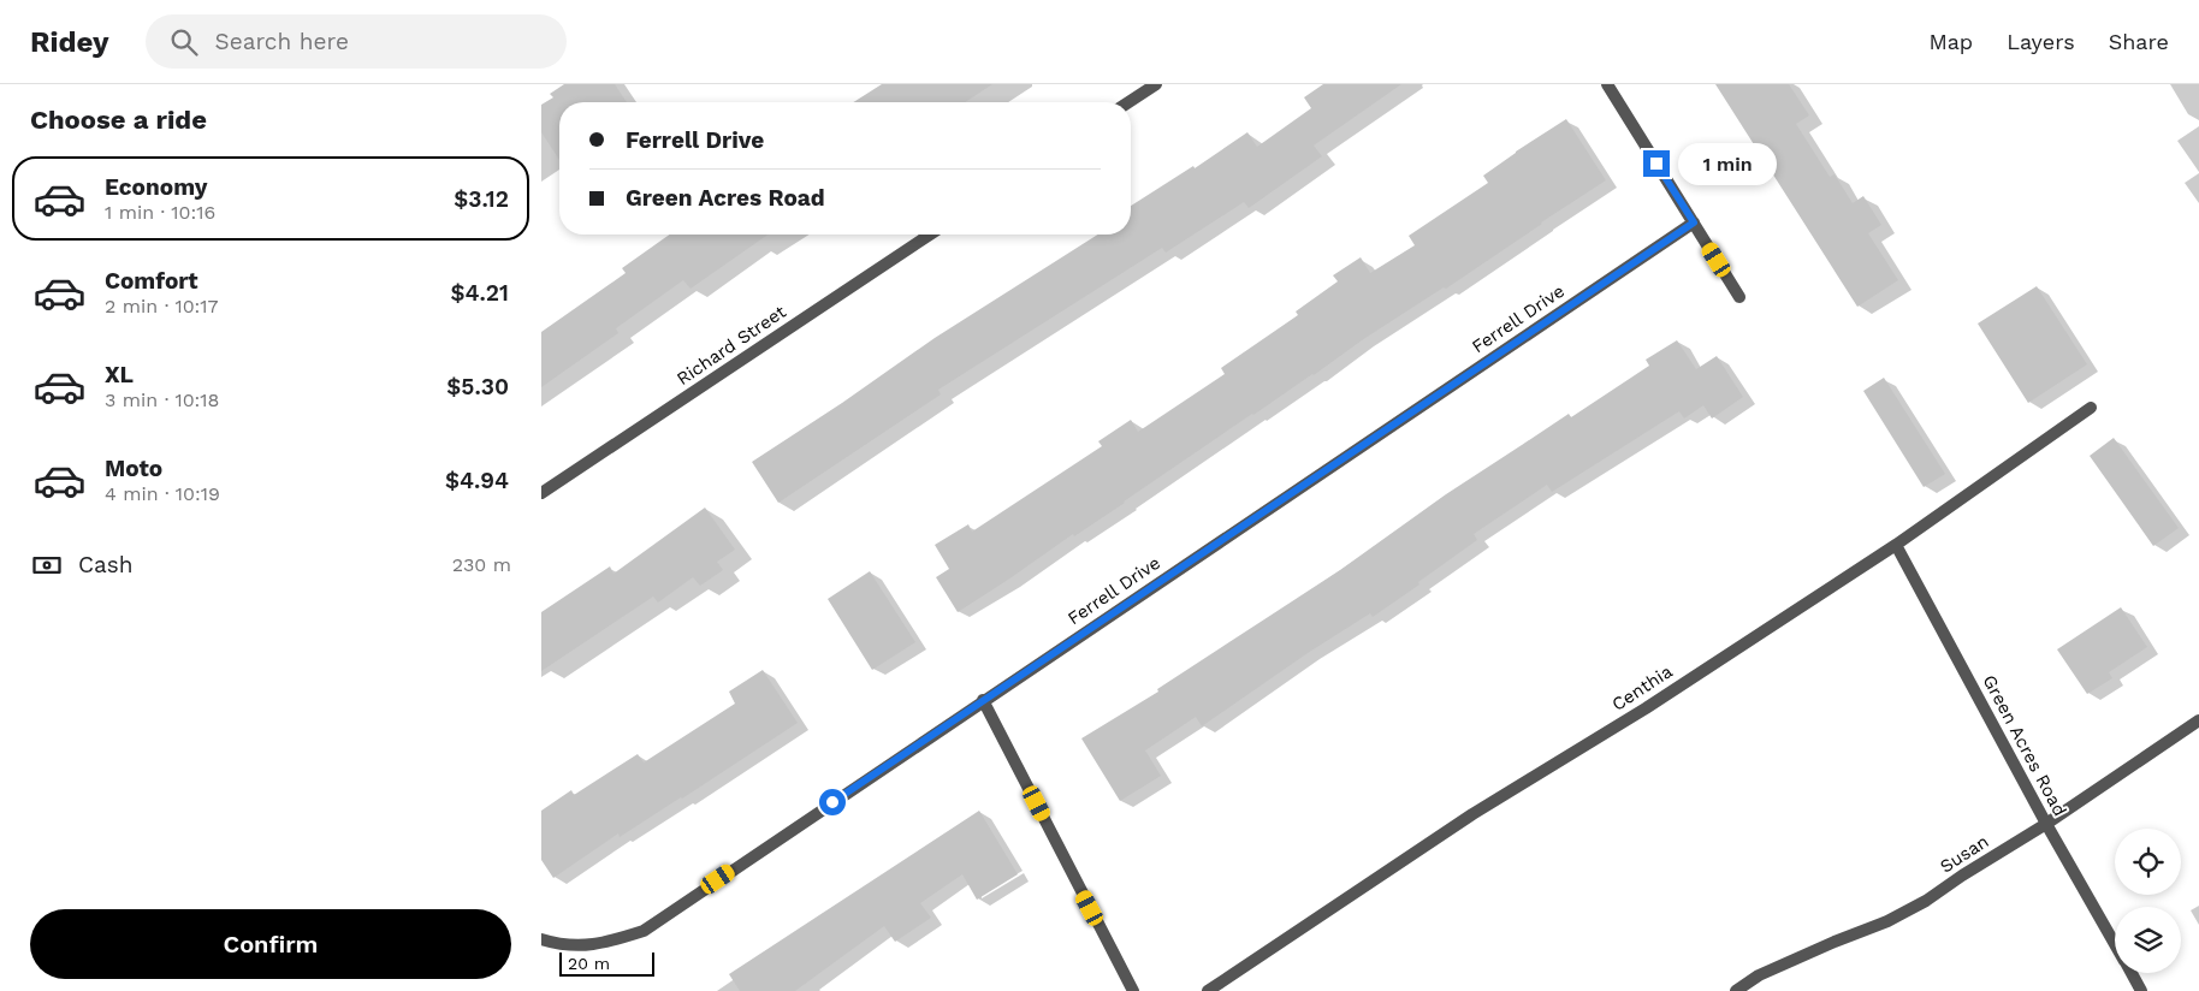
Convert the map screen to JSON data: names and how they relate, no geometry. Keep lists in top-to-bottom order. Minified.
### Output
{"streets":{"street":["Ferrell Drive","Richard Street","Centhia","Green Acres Road","Susan"]},"crossings":[["Centhia","Green Acres Road"],["Green Acres Road","Susan"]],"scale_bar":"20 m","page":{"header":"Ridey","search":"Search here","nav":["Map","Layers","Share"],"heading":"Choose a ride","banner":["Ferrell Drive","Green Acres Road"],"bubble":"1 min","list":[{"name":"Economy","note":"1 min · 10:16","value":"$3.12"},{"name":"Comfort","note":"2 min · 10:17","value":"$4.21"},{"name":"XL","note":"3 min · 10:18","value":"$5.30"},{"name":"Moto","note":"4 min · 10:19","value":"$4.94"}],"pay":["Cash","230 m"],"buttons":"Confirm","scale":"20 m"}}
